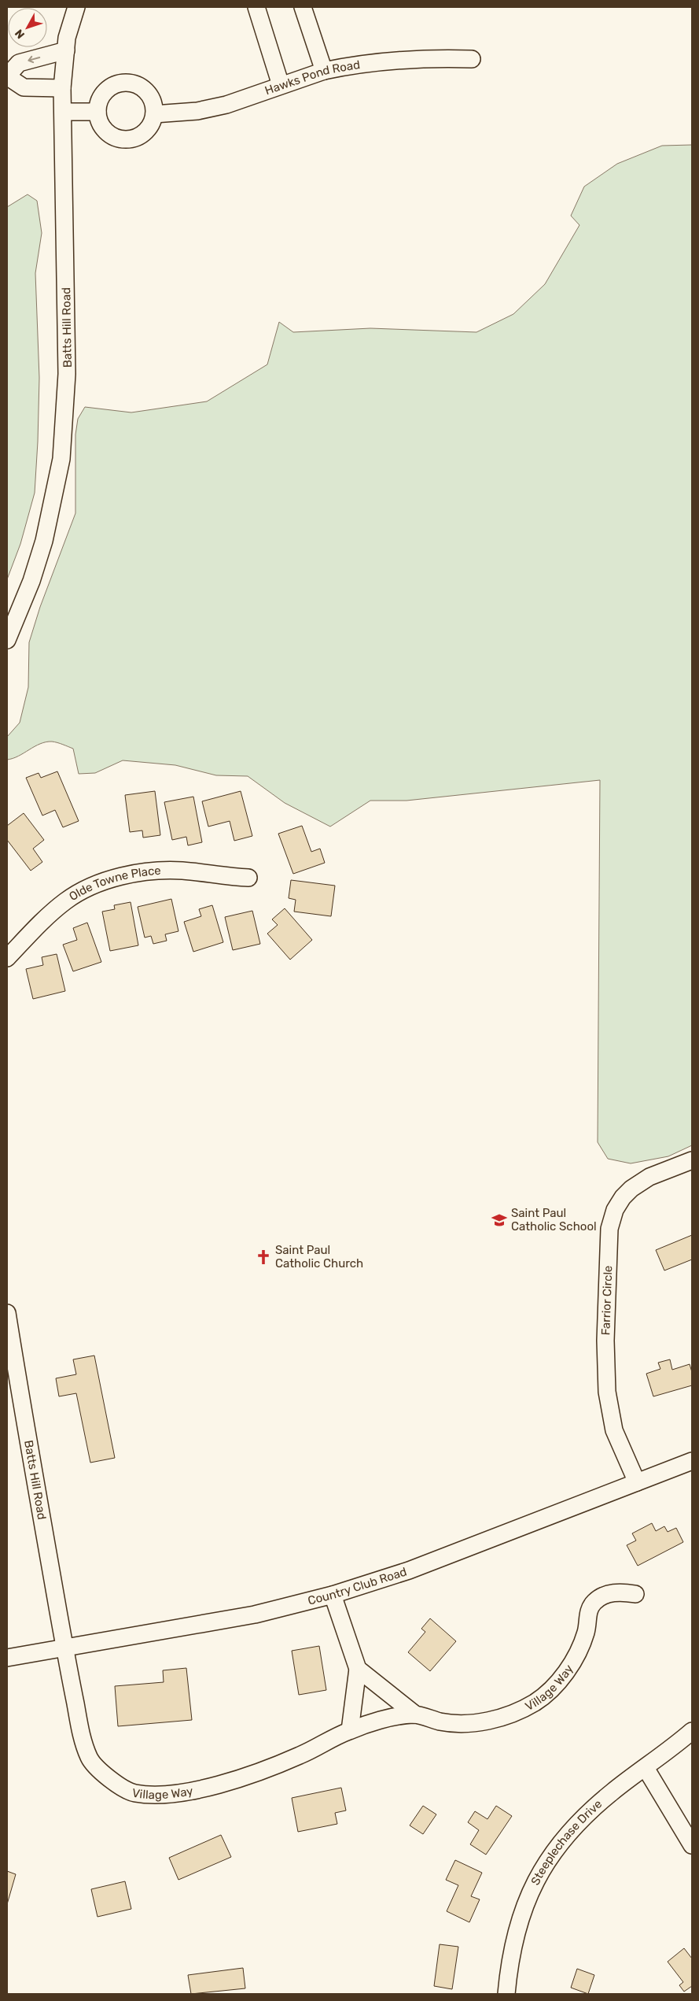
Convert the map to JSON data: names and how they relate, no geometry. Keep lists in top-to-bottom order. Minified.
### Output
{"streets":{"street":["Hawks Pond Road","Batts Hill Road","Olde Towne Place","Farrior Circle","Country Club Road","Village Way","Steeplechase Drive"]},"crossings":[["Batts Hill Road","Country Club Road"],["Batts Hill Road","Village Way"],["Farrior Circle","Country Club Road"],["Country Club Road","Village Way"]],"places":{"school or university":["Saint Paul Catholic School"],"church":["Saint Paul Catholic Church"]},"north":"bottom left"}
